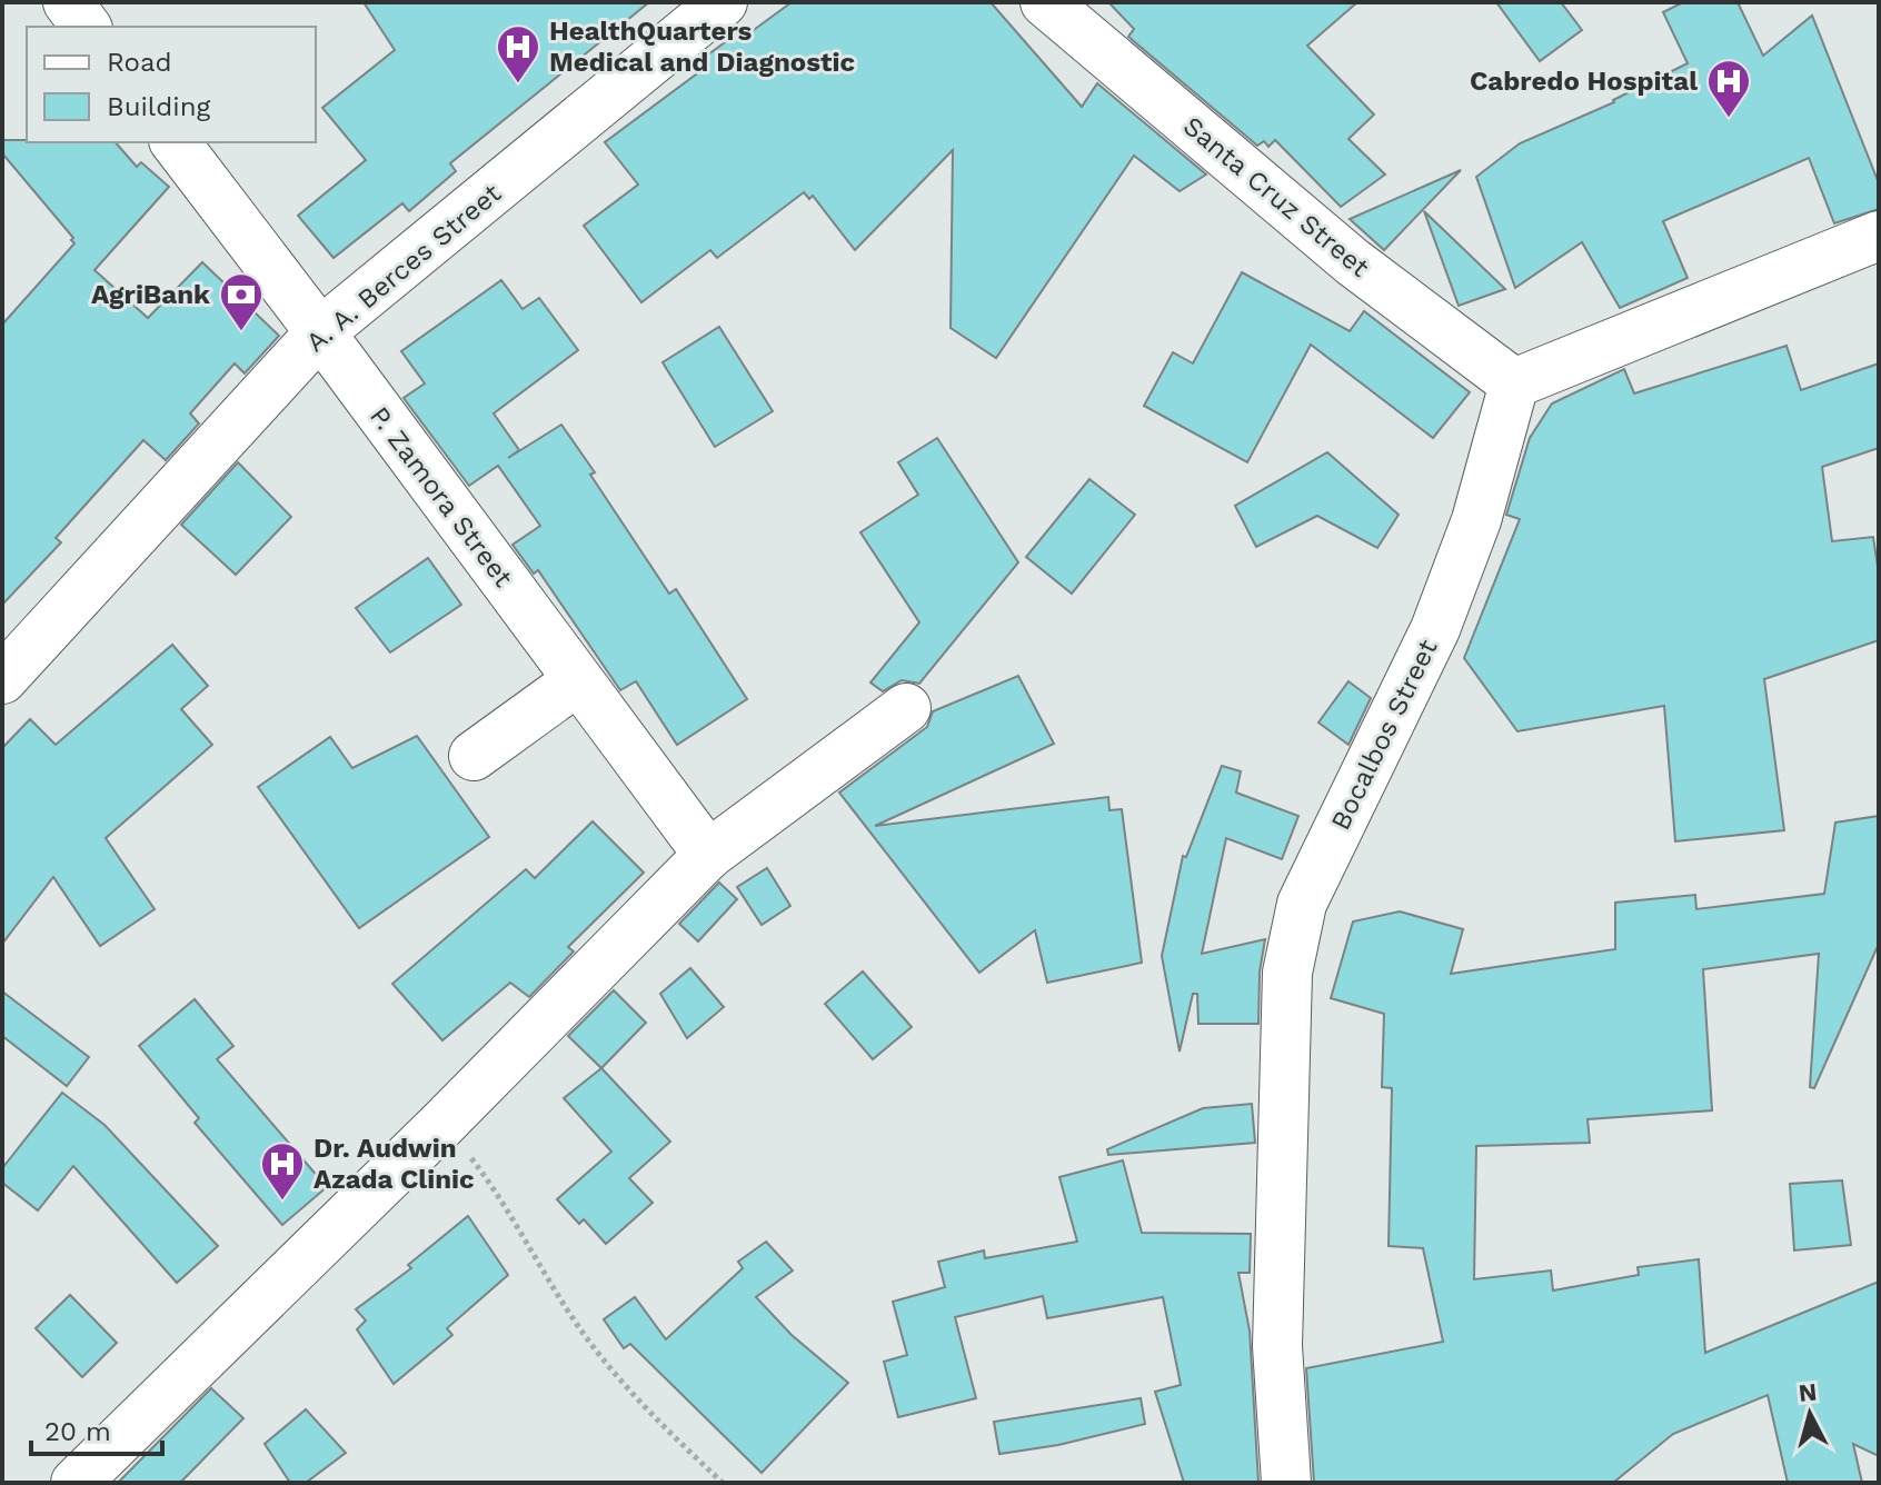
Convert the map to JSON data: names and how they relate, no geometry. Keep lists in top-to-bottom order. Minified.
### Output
{"streets":{"street":["Santa Cruz Street","A. A. Berces Street","P. Zamora Street","Bocalbos Street"]},"crossings":[["Santa Cruz Street","Bocalbos Street"],["A. A. Berces Street","P. Zamora Street"]],"places":{"hospital":["HealthQuarters Medical and Diagnostic","Cabredo Hospital","Dr. Audwin Azada Clinic"],"bank":["AgriBank"]},"legend":["Road","Building"],"scale_bar":"20 m","north":"top"}
